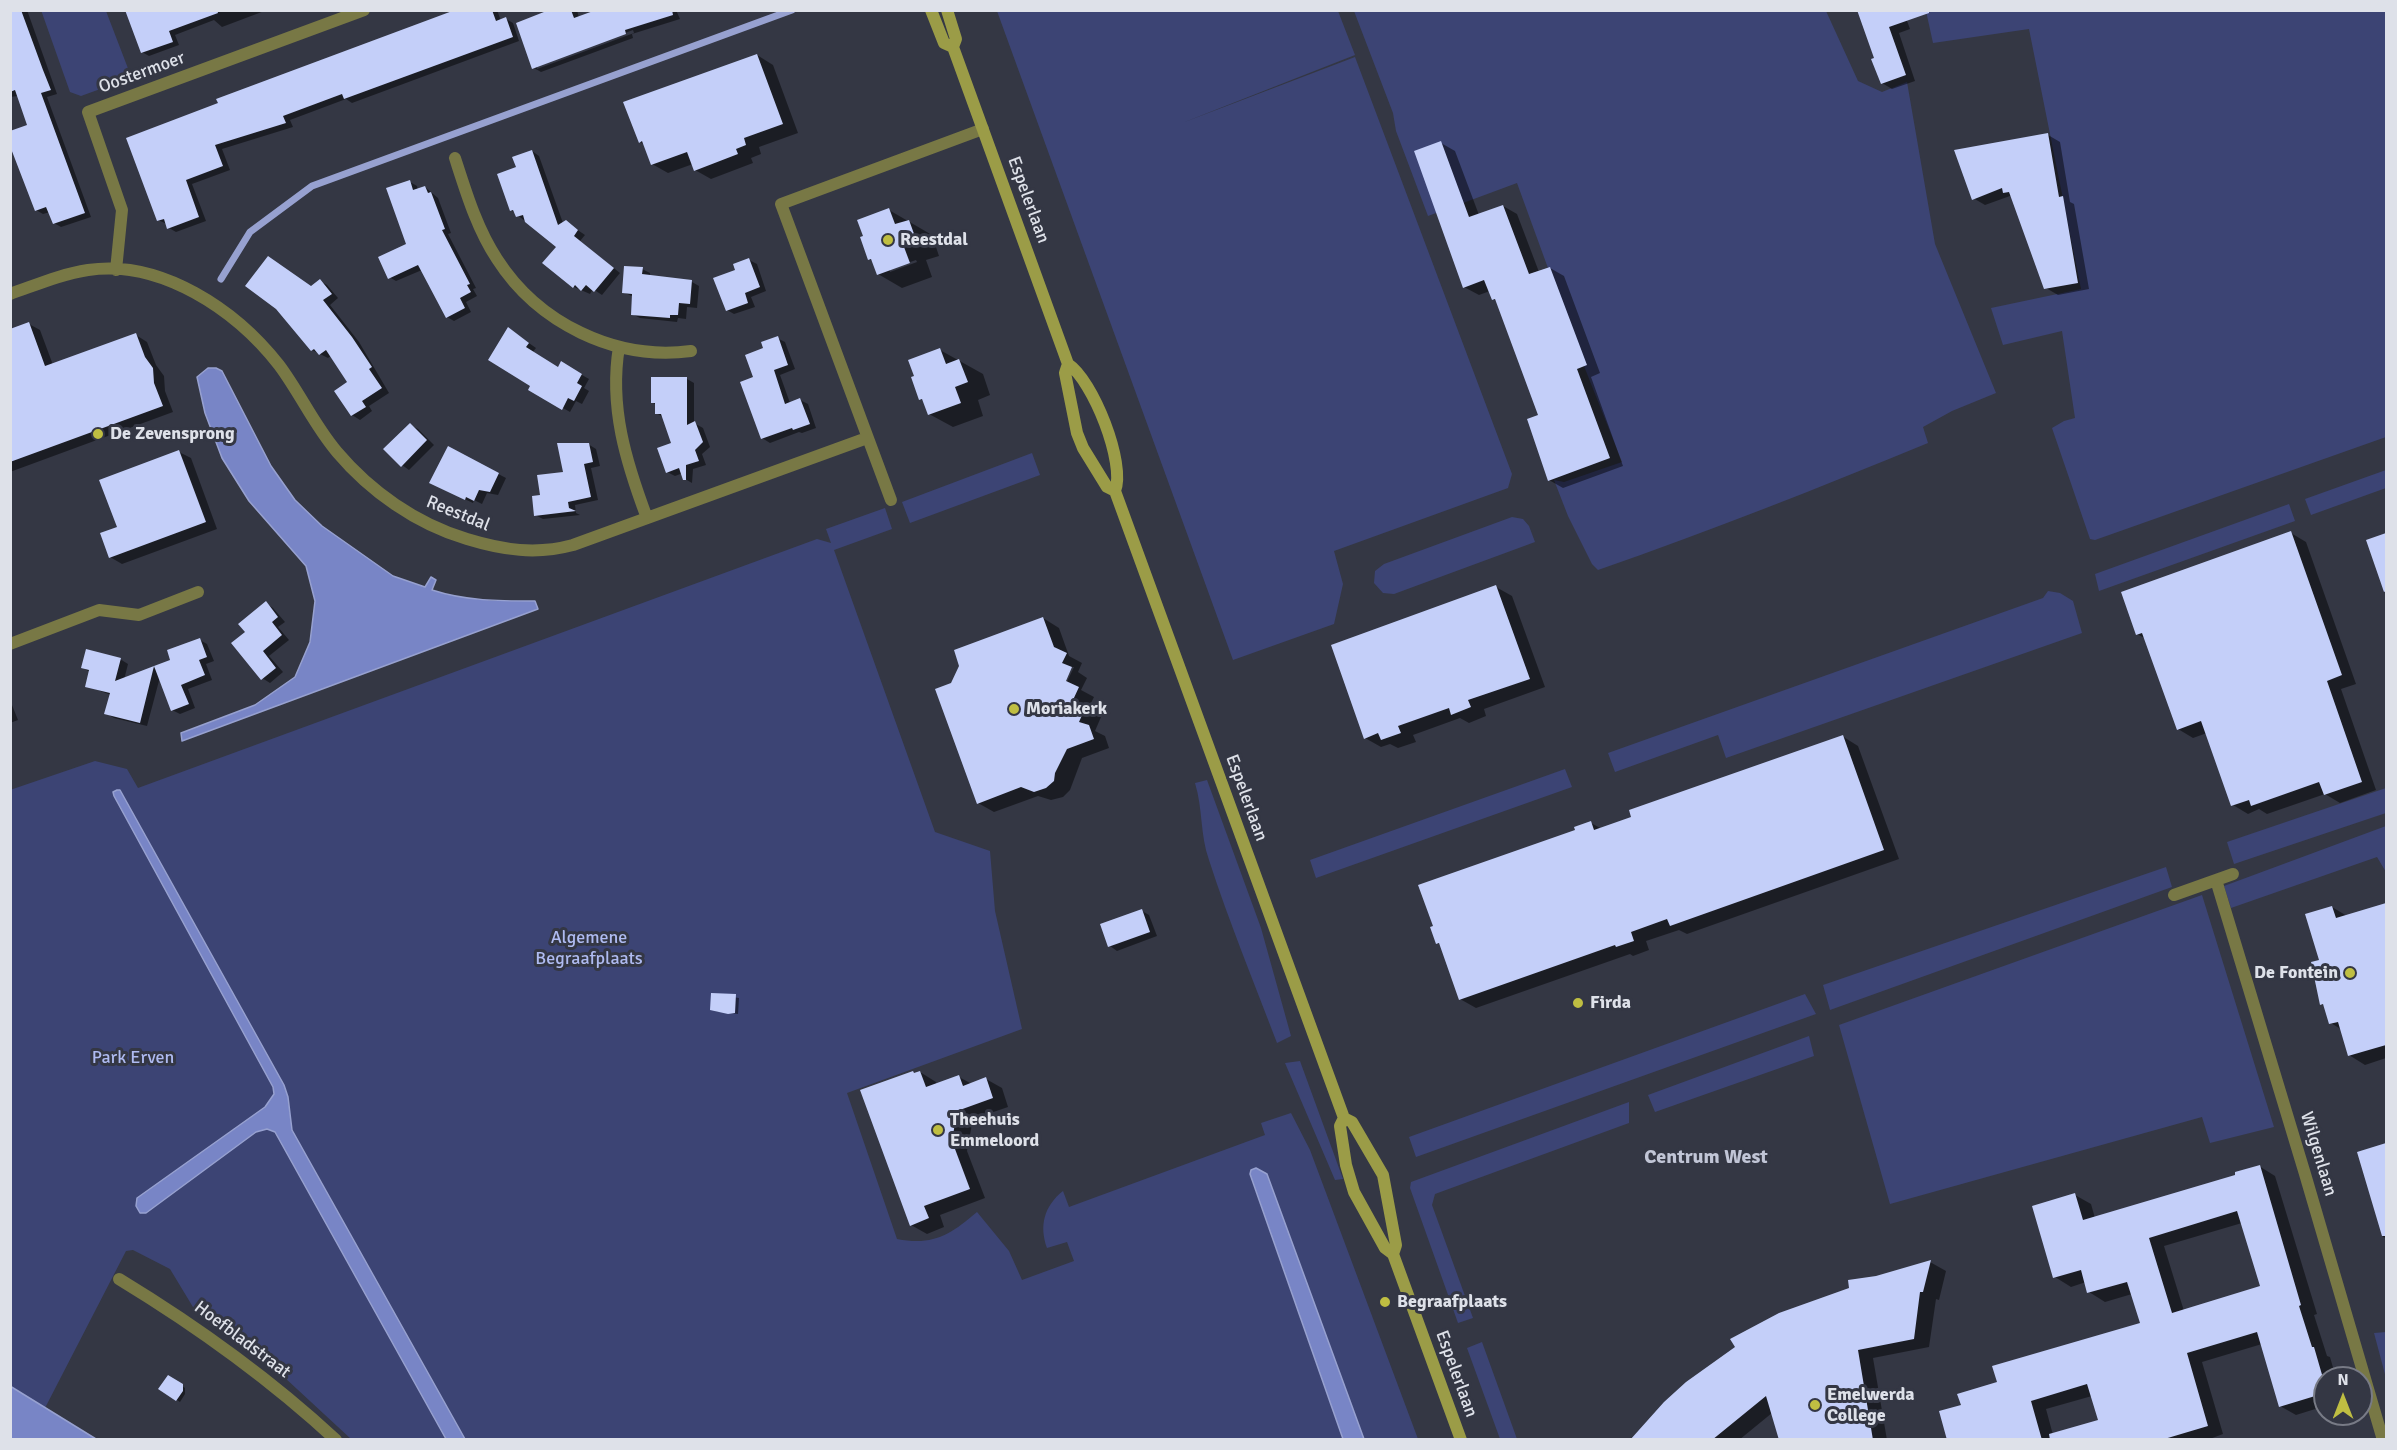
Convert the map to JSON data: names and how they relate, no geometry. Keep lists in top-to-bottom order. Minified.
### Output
{"streets":{"main road":["Espelerlaan"],"street":["Oostermoer","Reestdal","Wilgenlaan","Hoefbladstraat"]},"crossings":[["Oostermoer","Reestdal"]],"districts":["Centrum West"],"parks":["Algemene Begraafplaats","Park Erven"],"places":["Reestdal","De Zevensprong","Moriakerk","De Fontein","Firda","Theehuis Emmeloord","Begraafplaats","Emelwerda College"],"north":"top"}
